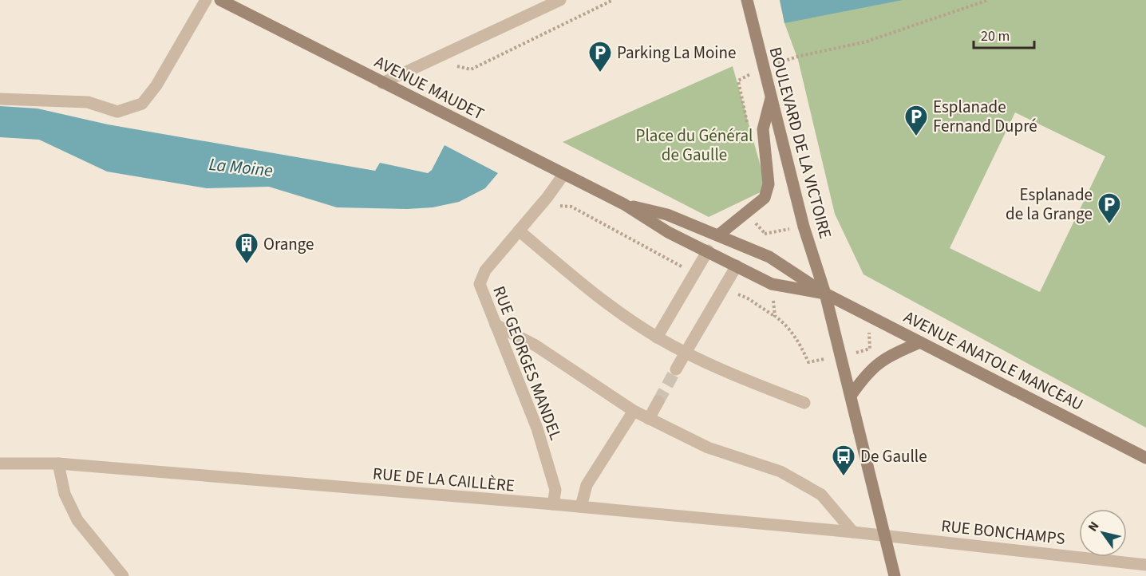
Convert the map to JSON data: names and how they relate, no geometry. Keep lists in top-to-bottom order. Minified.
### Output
{"streets":{"main road":["AVENUE MAUDET","BOULEVARD DE LA VICTOIRE","AVENUE ANATOLE MANCEAU"],"street":["RUE GEORGES MANDEL","RUE DE LA CAILLÈRE","RUE BONCHAMPS"]},"crossings":[["AVENUE MAUDET","BOULEVARD DE LA VICTOIRE"],["AVENUE MAUDET","AVENUE ANATOLE MANCEAU"],["AVENUE MAUDET","RUE GEORGES MANDEL"],["BOULEVARD DE LA VICTOIRE","AVENUE ANATOLE MANCEAU"],["BOULEVARD DE LA VICTOIRE","RUE DE LA CAILLÈRE"],["BOULEVARD DE LA VICTOIRE","RUE BONCHAMPS"],["RUE GEORGES MANDEL","RUE DE LA CAILLÈRE"],["RUE DE LA CAILLÈRE","RUE BONCHAMPS"]],"water":["La Moine"],"parks":["Place du Général de Gaulle"],"places":{"parking":["Parking La Moine","Esplanade Fernand Dupré","Esplanade de la Grange"],"building":["Orange"],"bus stop":["De Gaulle"]},"scale_bar":"20 m","north":"top left"}
